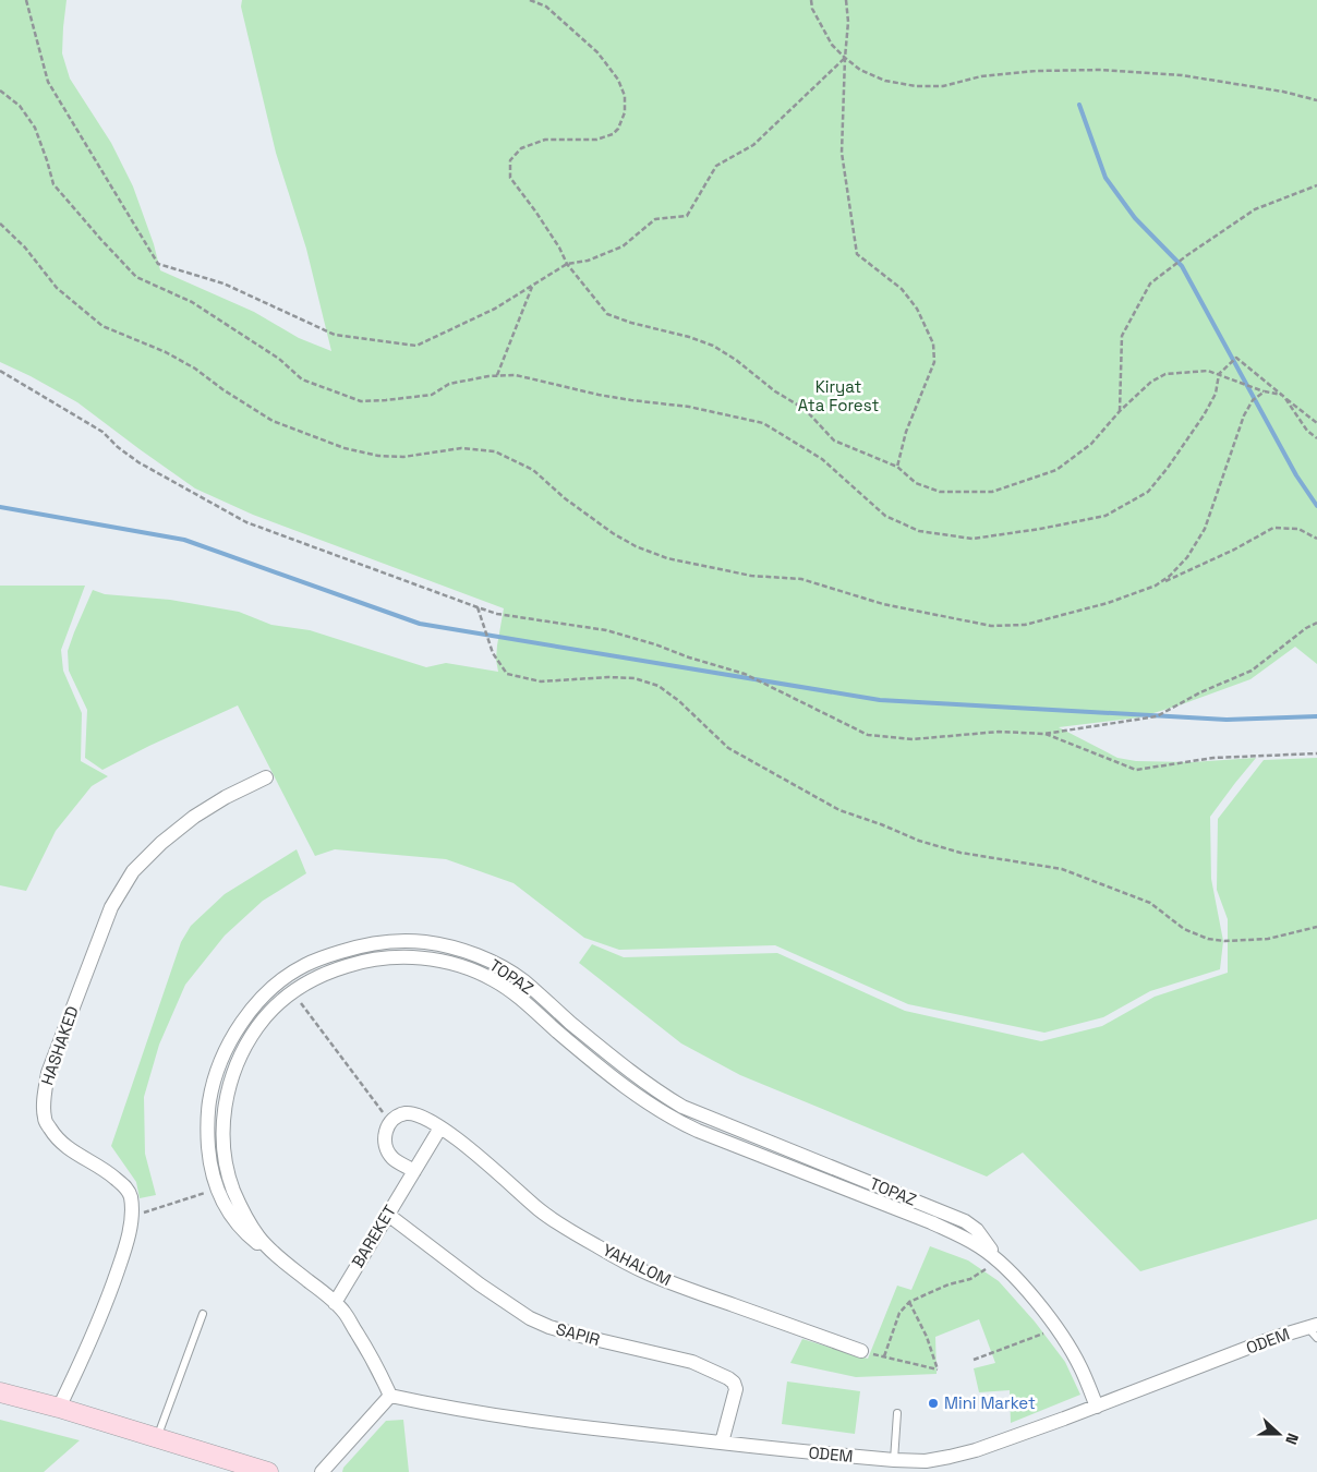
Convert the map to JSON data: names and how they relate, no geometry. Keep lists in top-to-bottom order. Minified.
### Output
{"streets":{"street":["TOPAZ","HASHAKED","BAREKET","YAHALOM","SAPIR","ODEM"]},"crossings":[["TOPAZ","BAREKET"],["TOPAZ","ODEM"],["BAREKET","YAHALOM"],["BAREKET","SAPIR"],["SAPIR","ODEM"]],"parks":["Kiryat Ata Forest"],"places":["Mini Market"],"north":"right"}
